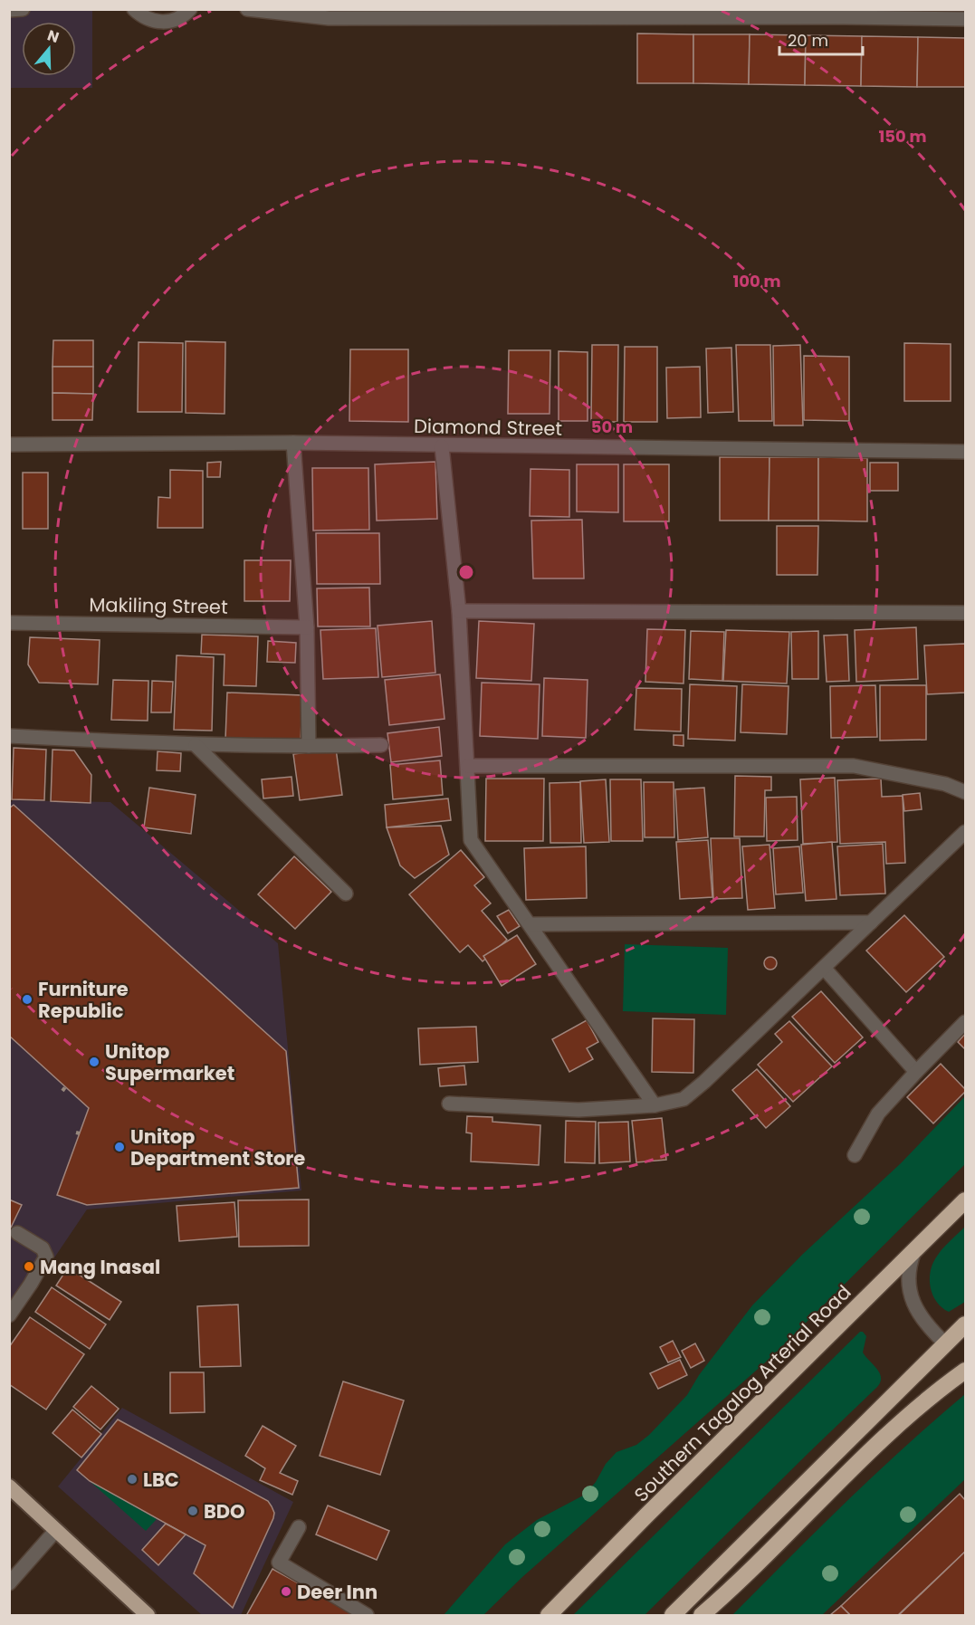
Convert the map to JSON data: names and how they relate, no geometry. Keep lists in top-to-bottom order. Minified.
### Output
{"streets":{"highway":["Southern Tagalog Arterial Road"],"street":["Diamond Street","Makiling Street"]},"places":["Furniture Republic","Unitop Supermarket","Unitop Department Store","Mang Inasal","LBC","BDO","Deer Inn"],"scale_bar":"20 m","north":"top","rings":["150 m","100 m","50 m"]}
